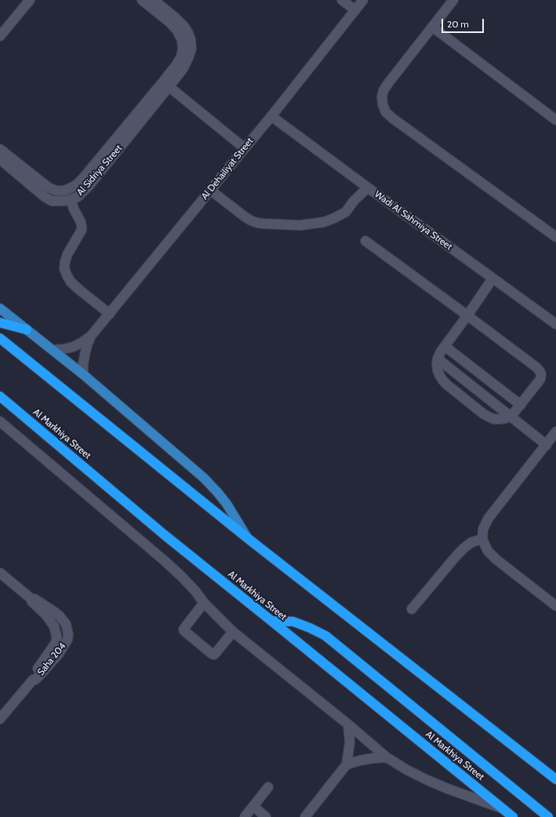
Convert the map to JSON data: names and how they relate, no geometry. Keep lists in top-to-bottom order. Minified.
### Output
{"streets":{"highway":["Al Markhiya Street"],"street":["Al Dehailiyat Street","Al Sidriya Street","Wadi Al Sahmiya Street","Saha 204"]},"crossings":[["Al Dehailiyat Street","Wadi Al Sahmiya Street"]],"scale_bar":"20 m"}
